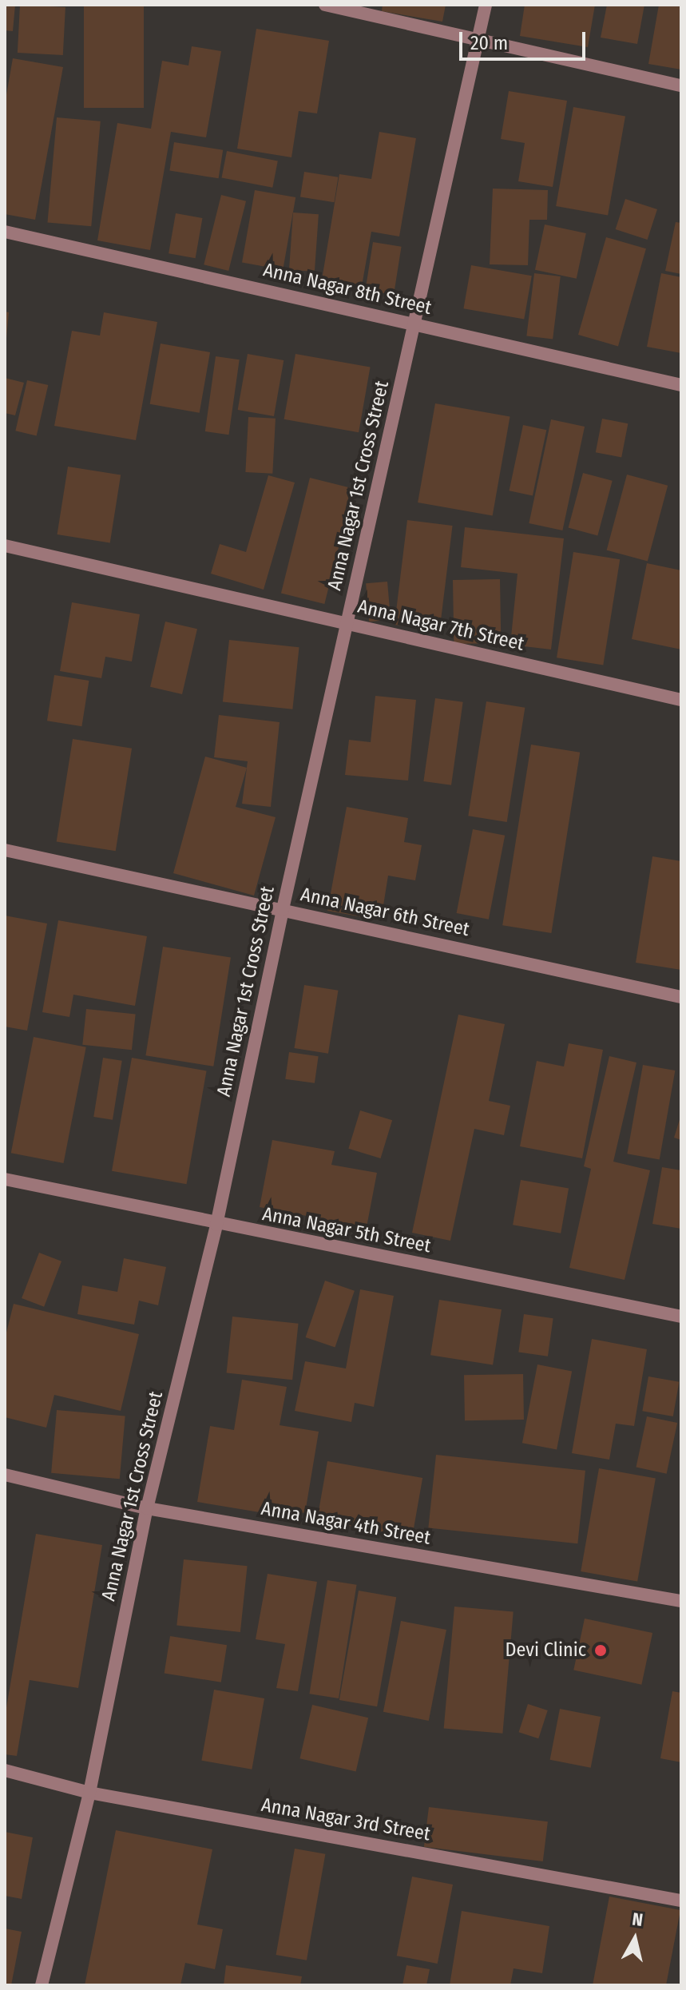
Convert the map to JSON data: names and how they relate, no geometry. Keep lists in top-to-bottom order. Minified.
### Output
{"streets":{"street":["Anna Nagar 8th Street","Anna Nagar 1st Cross Street","Anna Nagar 7th Street","Anna Nagar 6th Street","Anna Nagar 5th Street","Anna Nagar 4th Street","Anna Nagar 3rd Street"]},"crossings":[["Anna Nagar 8th Street","Anna Nagar 1st Cross Street"],["Anna Nagar 1st Cross Street","Anna Nagar 7th Street"],["Anna Nagar 1st Cross Street","Anna Nagar 6th Street"],["Anna Nagar 1st Cross Street","Anna Nagar 5th Street"],["Anna Nagar 1st Cross Street","Anna Nagar 4th Street"],["Anna Nagar 1st Cross Street","Anna Nagar 3rd Street"]],"places":["Devi Clinic"],"scale_bar":"20 m","north":"top"}
